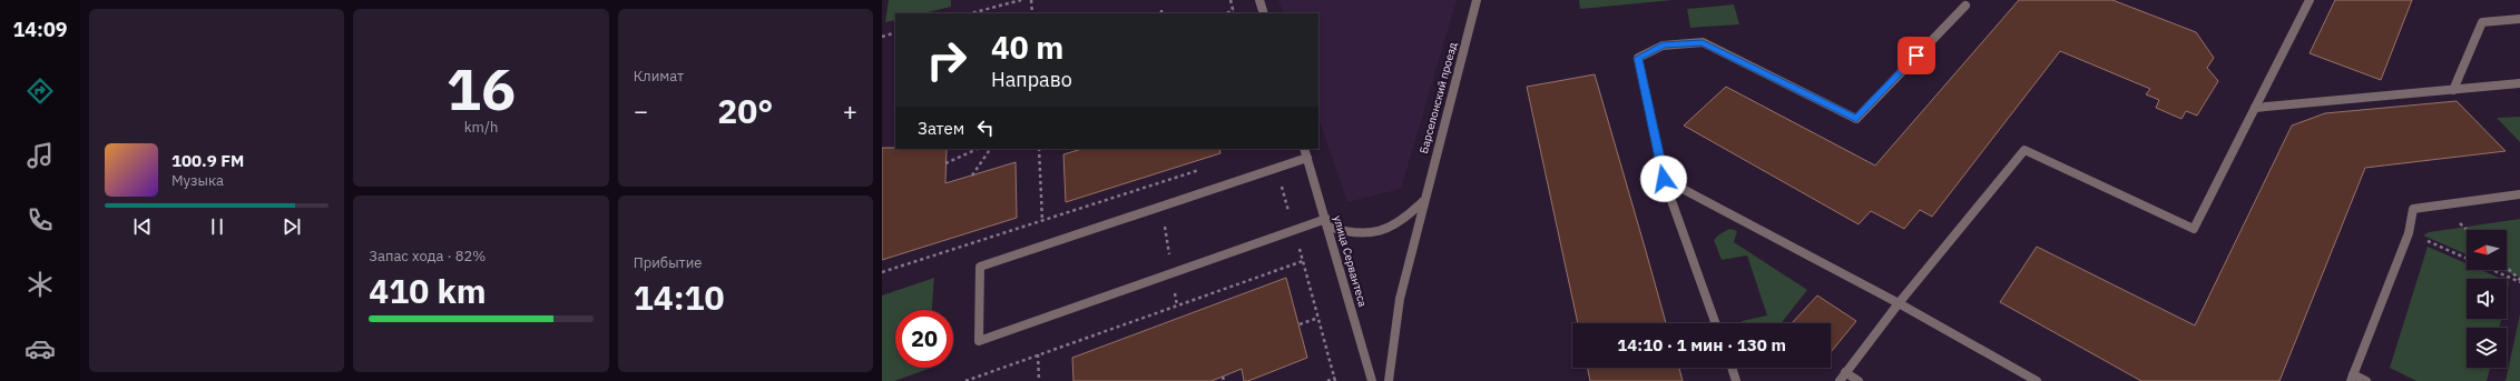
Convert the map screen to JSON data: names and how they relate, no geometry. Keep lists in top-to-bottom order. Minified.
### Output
{"streets":{"street":["Барселонский проезд","улица Сервантеса"]},"north":"left","page":{"tabs":"14:09","tile":[["16","km/h"],"Климат",["Запас хода · 82%","410 km"],["Прибытие","14:10"]],"turn":["40 m","Направо"],"heat":["−","20°","+"],"then":"Затем","song":["100.9 FM","Музыка"],"limit":"20","trip":"14:10 · 1 мин · 130 m"}}
